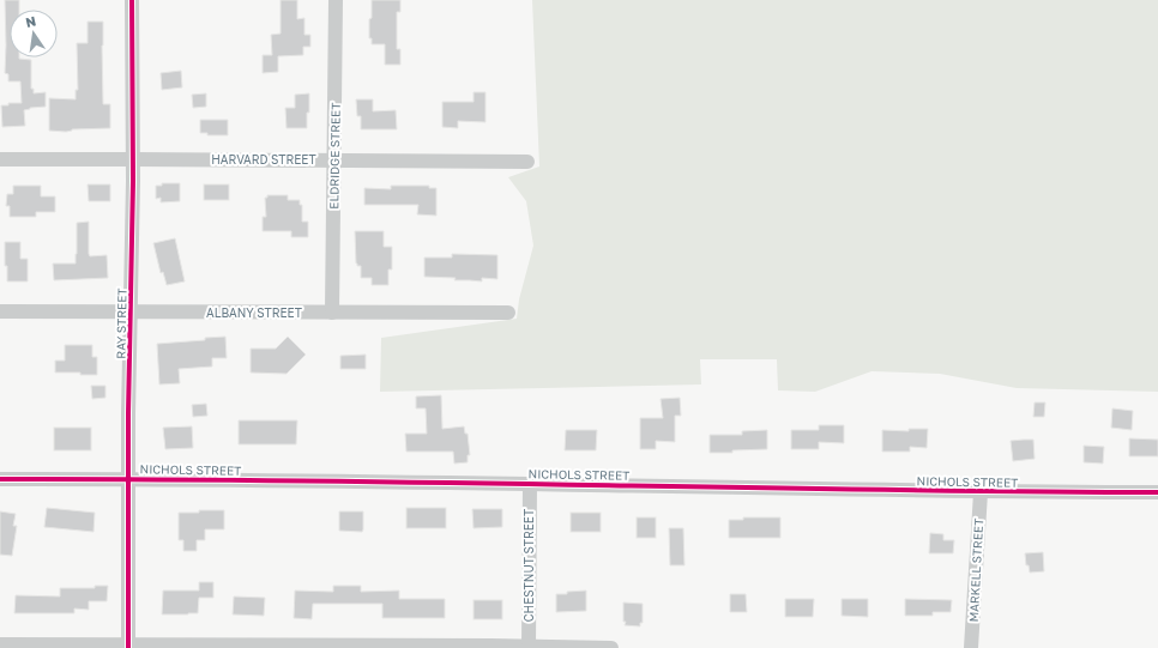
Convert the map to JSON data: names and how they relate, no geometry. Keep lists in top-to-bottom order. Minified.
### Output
{"streets":{"street":["ELDRIDGE STREET","HARVARD STREET","ALBANY STREET","RAY STREET","NICHOLS STREET","CHESTNUT STREET","MARKELL STREET"]},"crossings":[["ELDRIDGE STREET","HARVARD STREET"],["ELDRIDGE STREET","ALBANY STREET"],["HARVARD STREET","RAY STREET"],["ALBANY STREET","RAY STREET"],["RAY STREET","NICHOLS STREET"],["NICHOLS STREET","CHESTNUT STREET"],["NICHOLS STREET","MARKELL STREET"]],"north":"top"}
